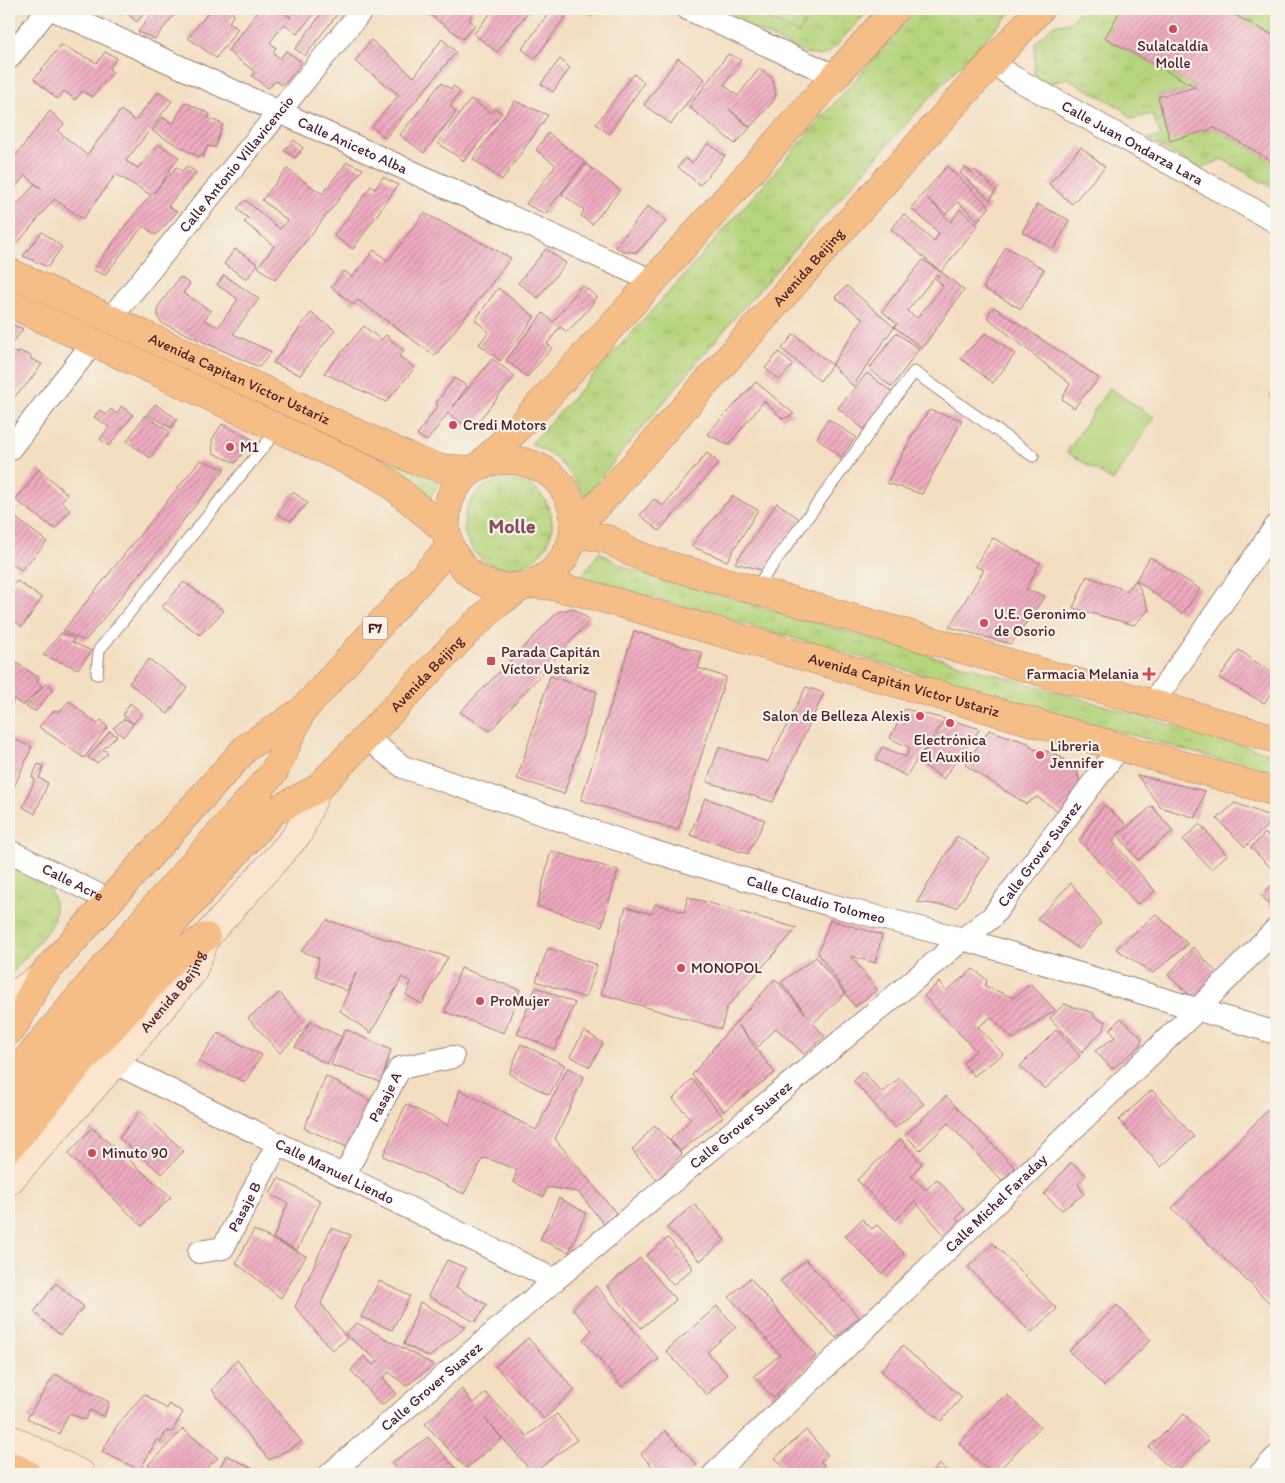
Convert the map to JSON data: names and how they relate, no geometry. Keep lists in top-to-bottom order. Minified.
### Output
{"streets":{"main road":["Avenida Beijing","Avenida Capitan Víctor Ustariz","F7","Avenida Capitán Víctor Ustariz"],"street":["Calle Juan Ondarza Lara","Calle Aniceto Alba","Calle Antonio Villavicencio","Calle Grover Suarez","Calle Acre","Calle Claudio Tolomeo","Pasaje A","Calle Manuel Liendo","Calle Michel Faraday","Pasaje B"]},"crossings":[["Calle Juan Ondarza Lara","Avenida Beijing"],["Calle Aniceto Alba","Calle Antonio Villavicencio"],["Calle Antonio Villavicencio","Avenida Capitan Víctor Ustariz"],["Avenida Beijing","Avenida Capitan Víctor Ustariz"],["Avenida Beijing","Avenida Capitán Víctor Ustariz"],["Avenida Beijing","Calle Acre"],["Avenida Beijing","Calle Claudio Tolomeo"],["Avenida Beijing","Calle Manuel Liendo"],["Avenida Capitan Víctor Ustariz","Avenida Capitán Víctor Ustariz"],["Avenida Capitán Víctor Ustariz","Calle Grover Suarez"],["Calle Grover Suarez","Calle Claudio Tolomeo"],["Calle Grover Suarez","Calle Manuel Liendo"],["Calle Claudio Tolomeo","Calle Michel Faraday"],["Pasaje A","Calle Manuel Liendo"],["Calle Manuel Liendo","Pasaje B"]],"districts":["Molle"],"places":{"other":["Sulalcaldía Molle","Credi Motors","M1","U.E. Geronimo de Osorio","Salon de Belleza Alexis","Electrónica El Auxilio","Libreria Jennifer","MONOPOL","ProMujer","Minuto 90"],"transit":["Parada Capitán Víctor Ustariz"],"health":["Farmacia Melania"]}}
